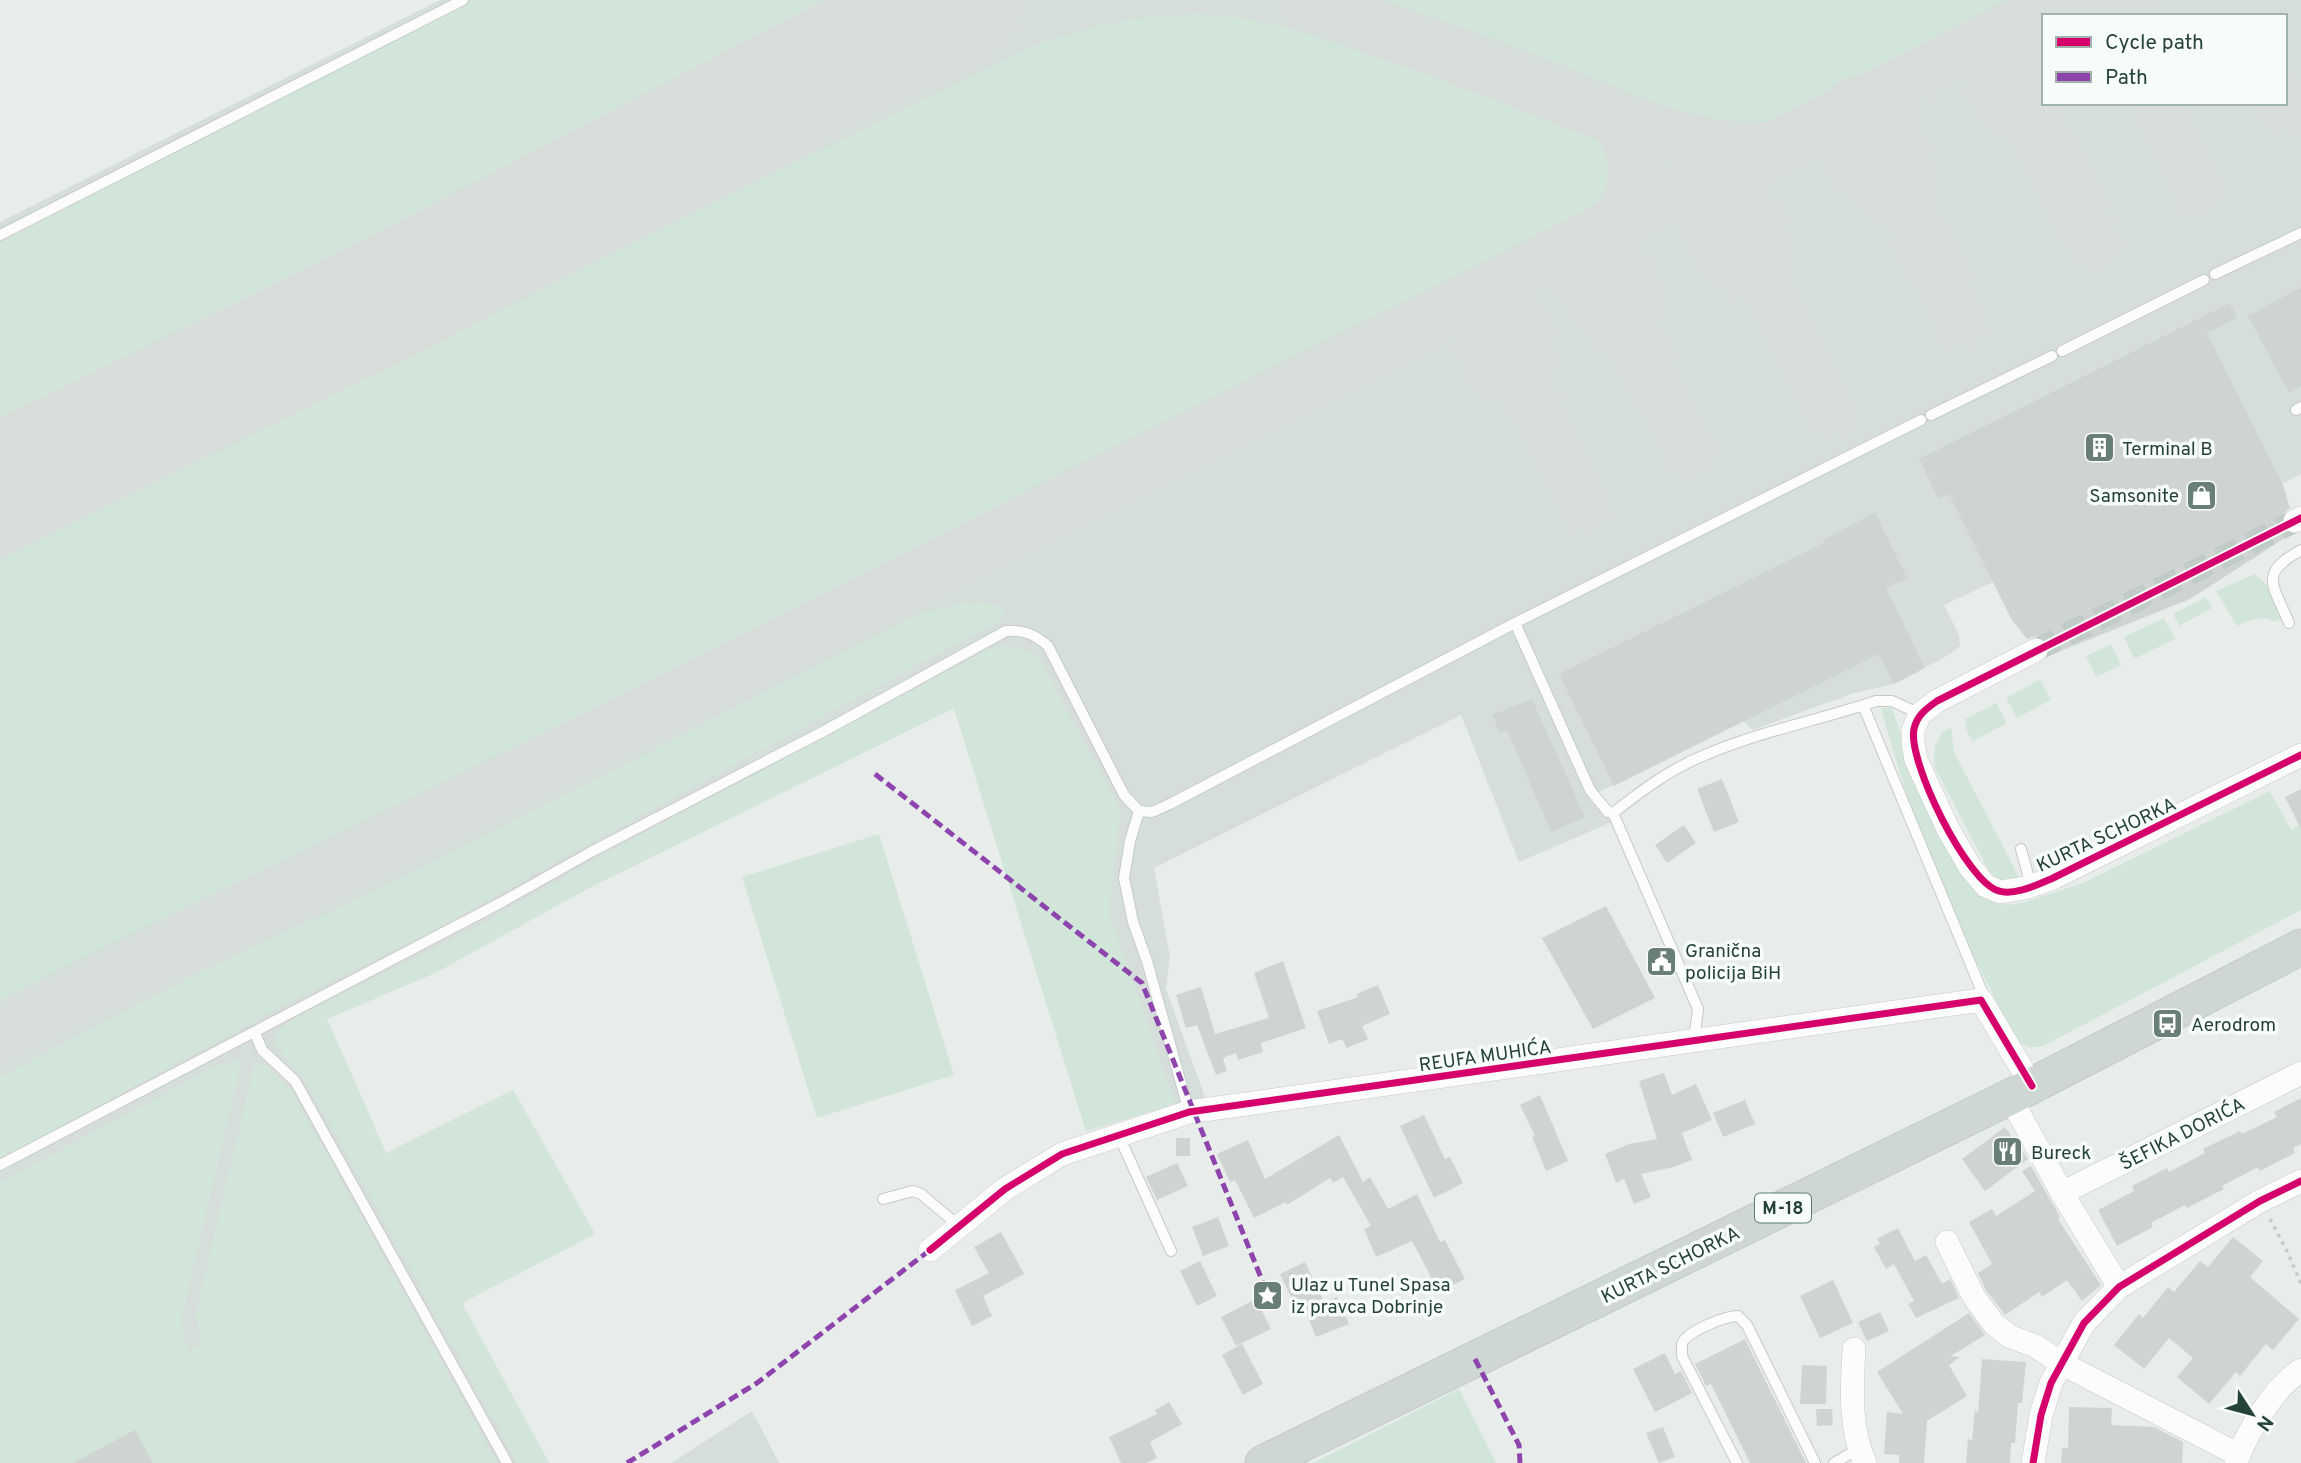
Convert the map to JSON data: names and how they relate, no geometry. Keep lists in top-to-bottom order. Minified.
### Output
{"streets":{"main road":["KURTA SCHORKA","M-18"],"street":["REUFA MUHIĆA","ŠEFIKA DORIĆA"]},"places":{"building":["Terminal B"],"shop":["Samsonite"],"public building":["Granična policija BiH"],"bus stop":["Aerodrom"],"restaurant":["Bureck"],"place":["Ulaz u Tunel Spasa iz pravca Dobrinje"]},"legend":["Cycle path","Path"],"north":"bottom right"}
